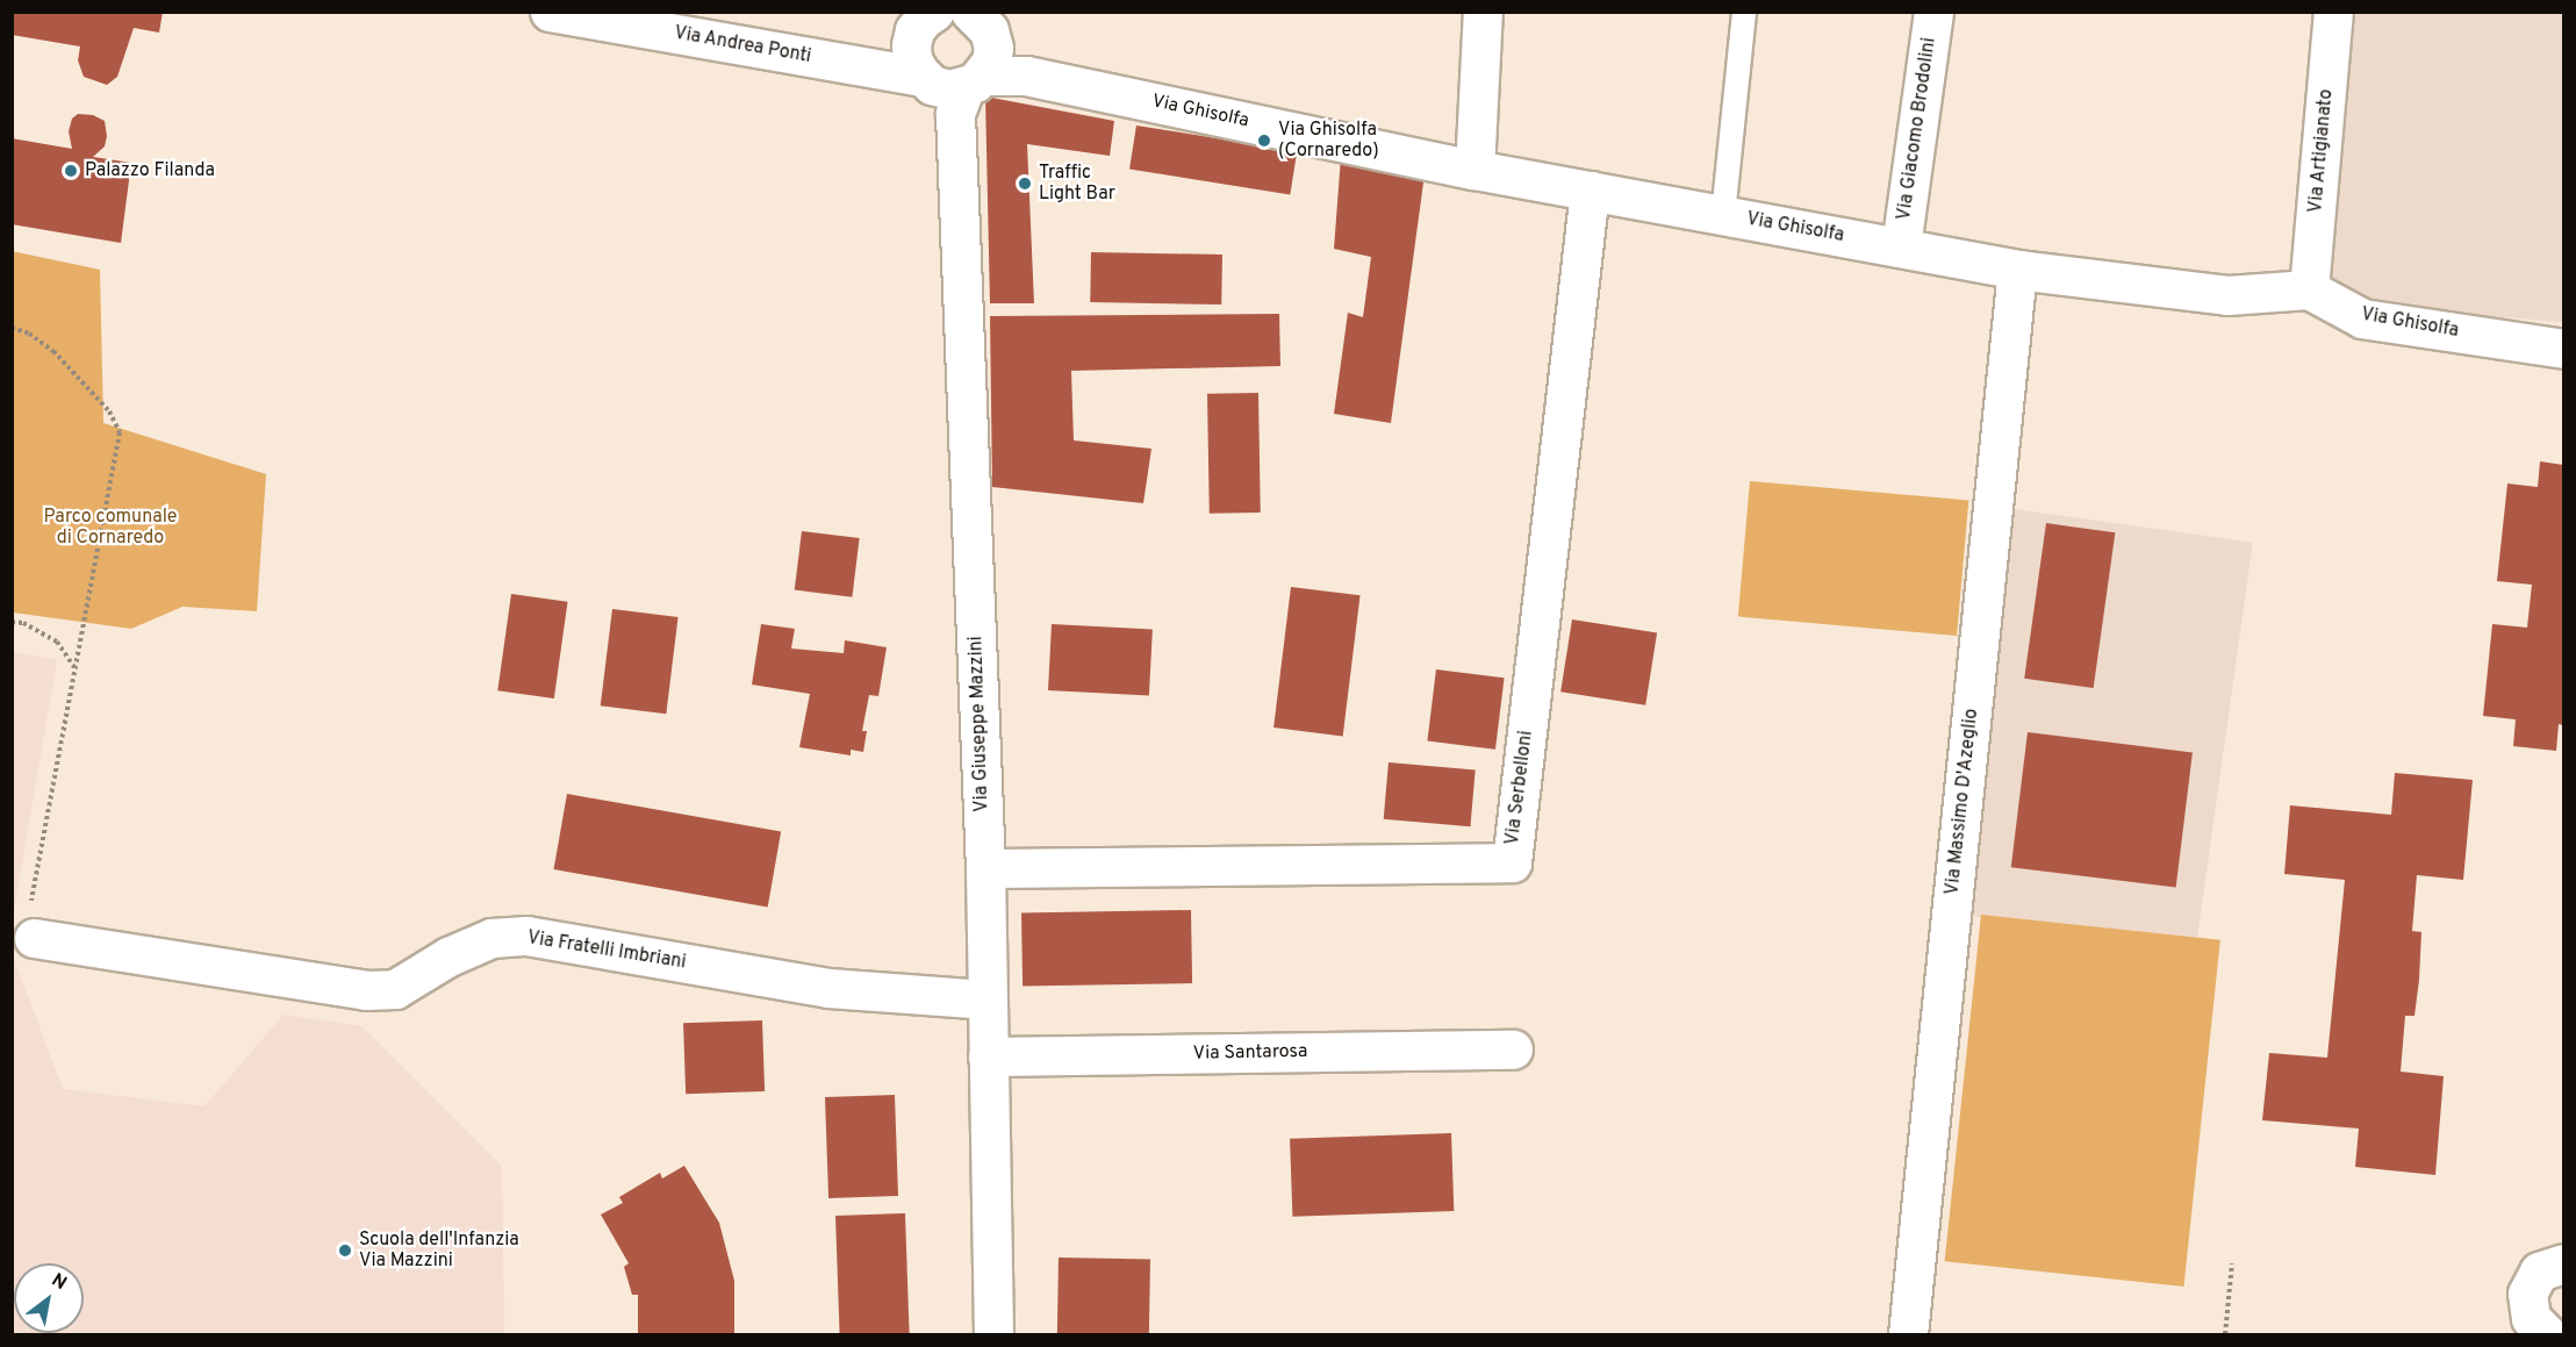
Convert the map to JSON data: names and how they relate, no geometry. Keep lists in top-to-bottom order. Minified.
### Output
{"streets":{"street":["Via Andrea Ponti","Via Ghisolfa","Via Giacomo Brodolini","Via Artigianato","Via Giuseppe Mazzini","Via Serbelloni","Via Massimo D'Azeglio","Via Fratelli Imbriani","Via Santarosa"]},"crossings":[["Via Andrea Ponti","Via Ghisolfa"],["Via Andrea Ponti","Via Giuseppe Mazzini"],["Via Ghisolfa","Via Giacomo Brodolini"],["Via Ghisolfa","Via Artigianato"],["Via Ghisolfa","Via Giuseppe Mazzini"],["Via Ghisolfa","Via Serbelloni"],["Via Ghisolfa","Via Massimo D'Azeglio"],["Via Giuseppe Mazzini","Via Serbelloni"],["Via Giuseppe Mazzini","Via Fratelli Imbriani"],["Via Giuseppe Mazzini","Via Santarosa"]],"parks":["Parco comunale di Cornaredo"],"places":["Via Ghisolfa (Cornaredo)","Palazzo Filanda","Traffic Light Bar","Scuola dell'Infanzia Via Mazzini"],"north":"top right"}
